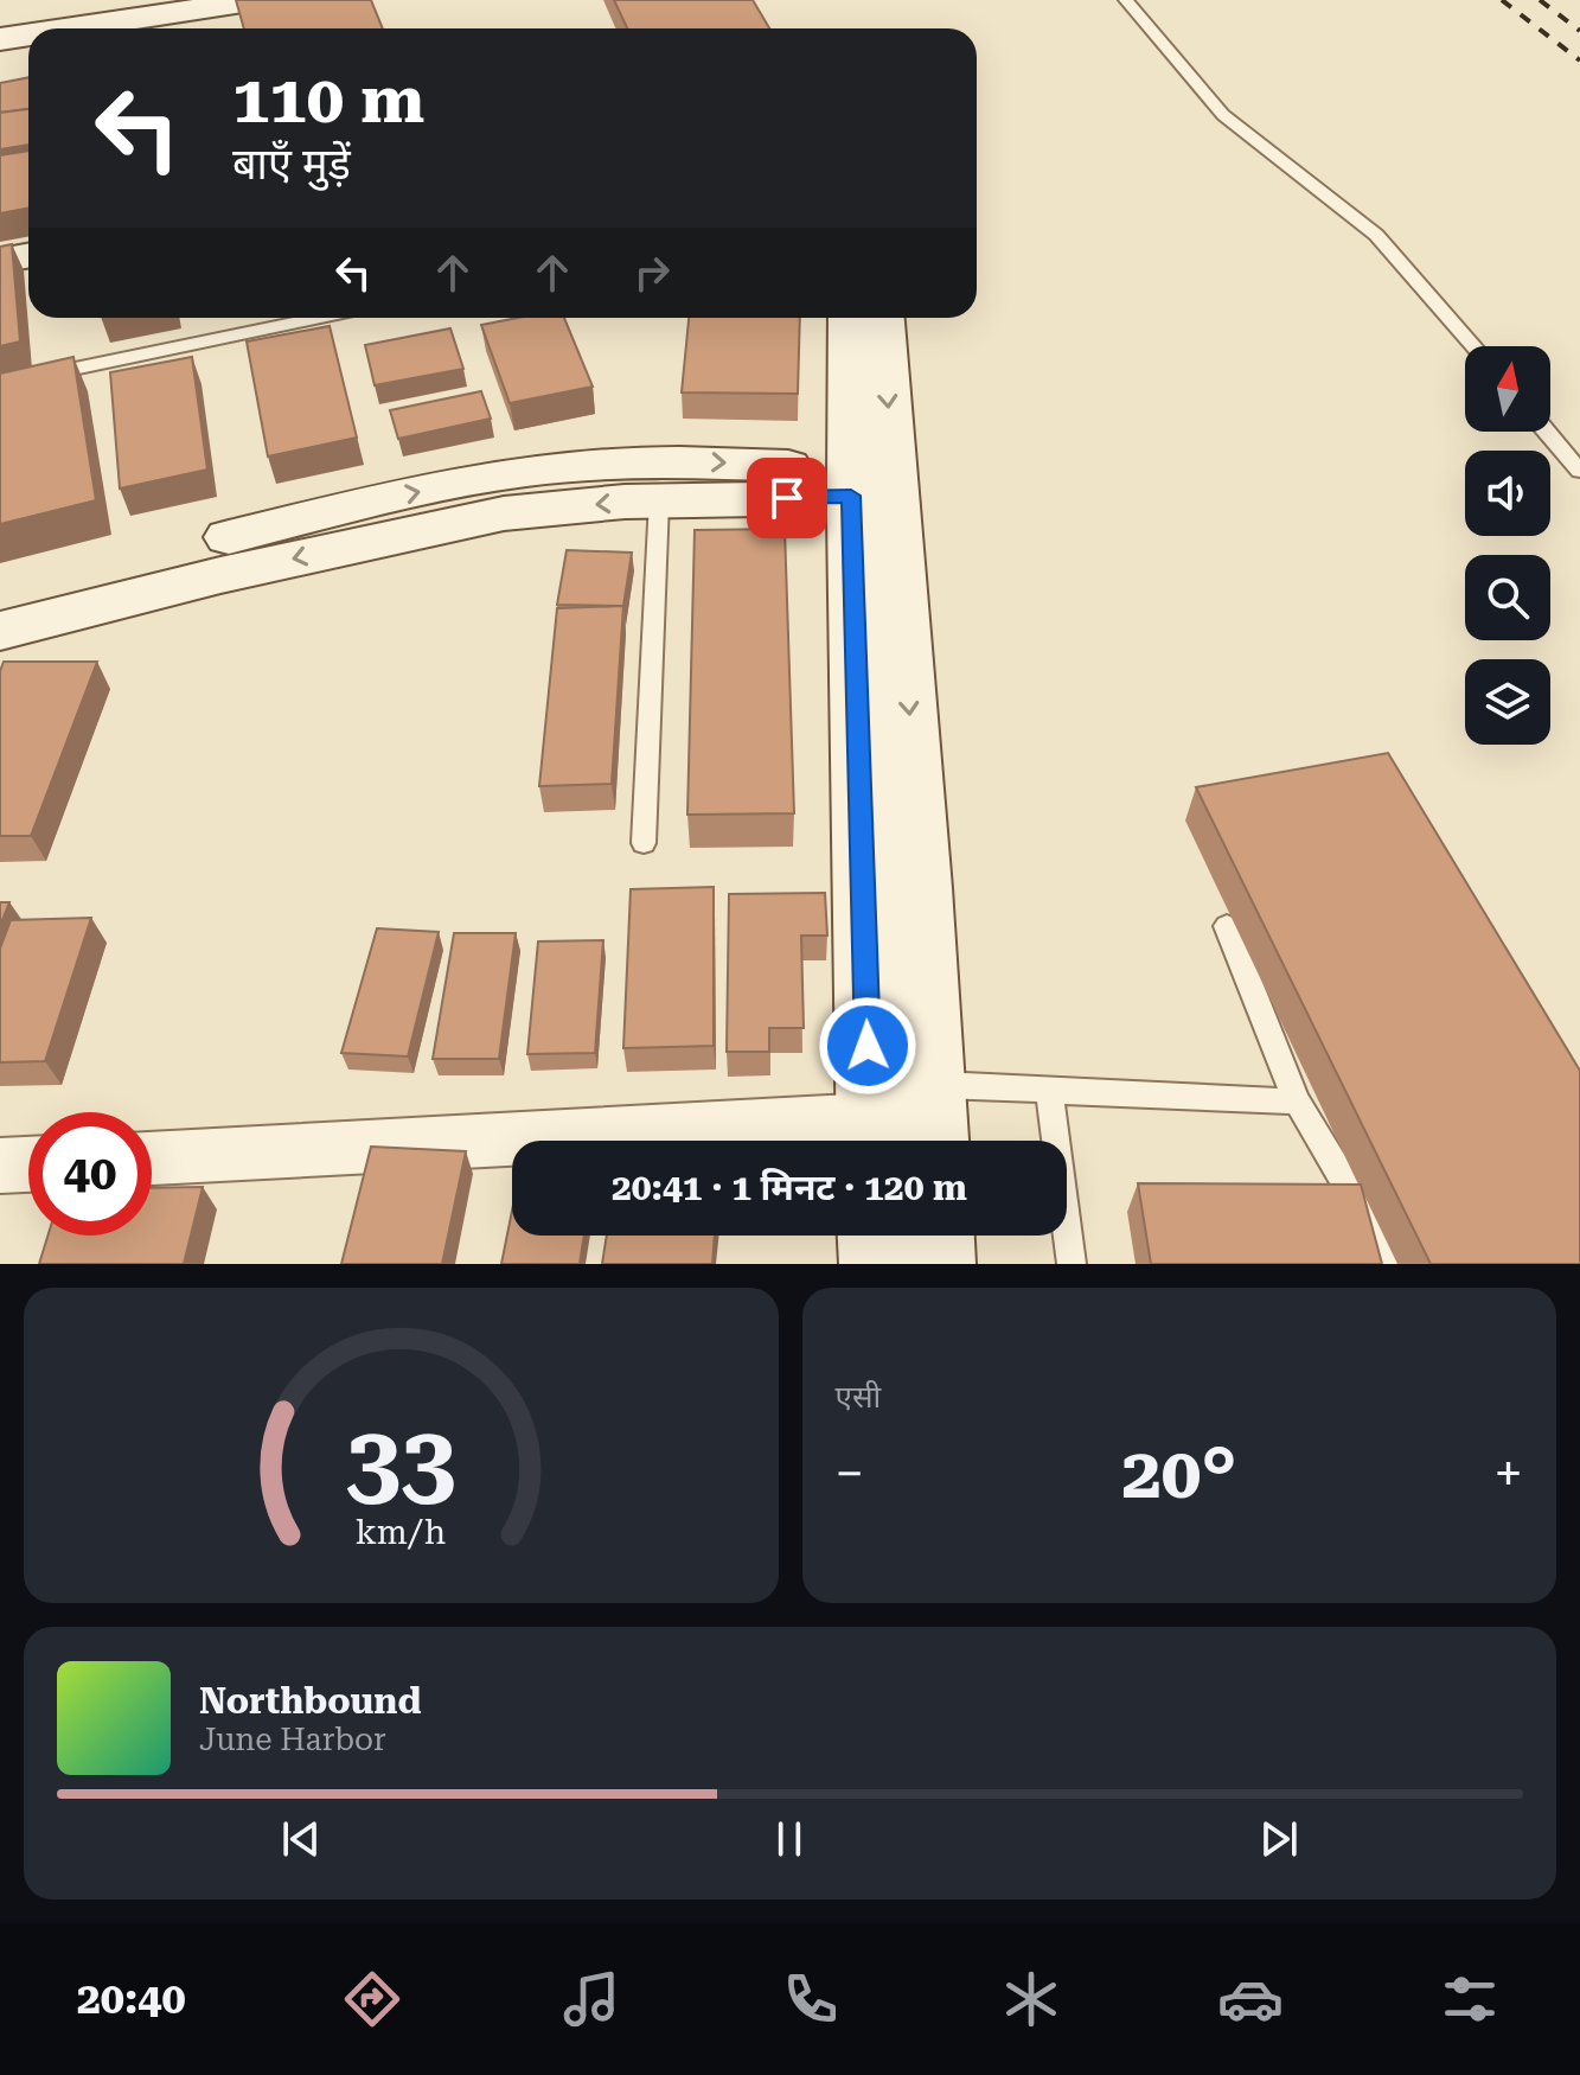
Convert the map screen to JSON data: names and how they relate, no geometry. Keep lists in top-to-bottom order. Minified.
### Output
{"north":"top","page":{"turn":["110 m","बाएँ मुड़ें"],"limit":"40","trip":"20:41 · 1 मिनट · 120 m","tile":"एसी","heat":["−","20°","+"],"song":["Northbound","June Harbor"],"tabs":"20:40","gauge":["33","km/h"]}}
